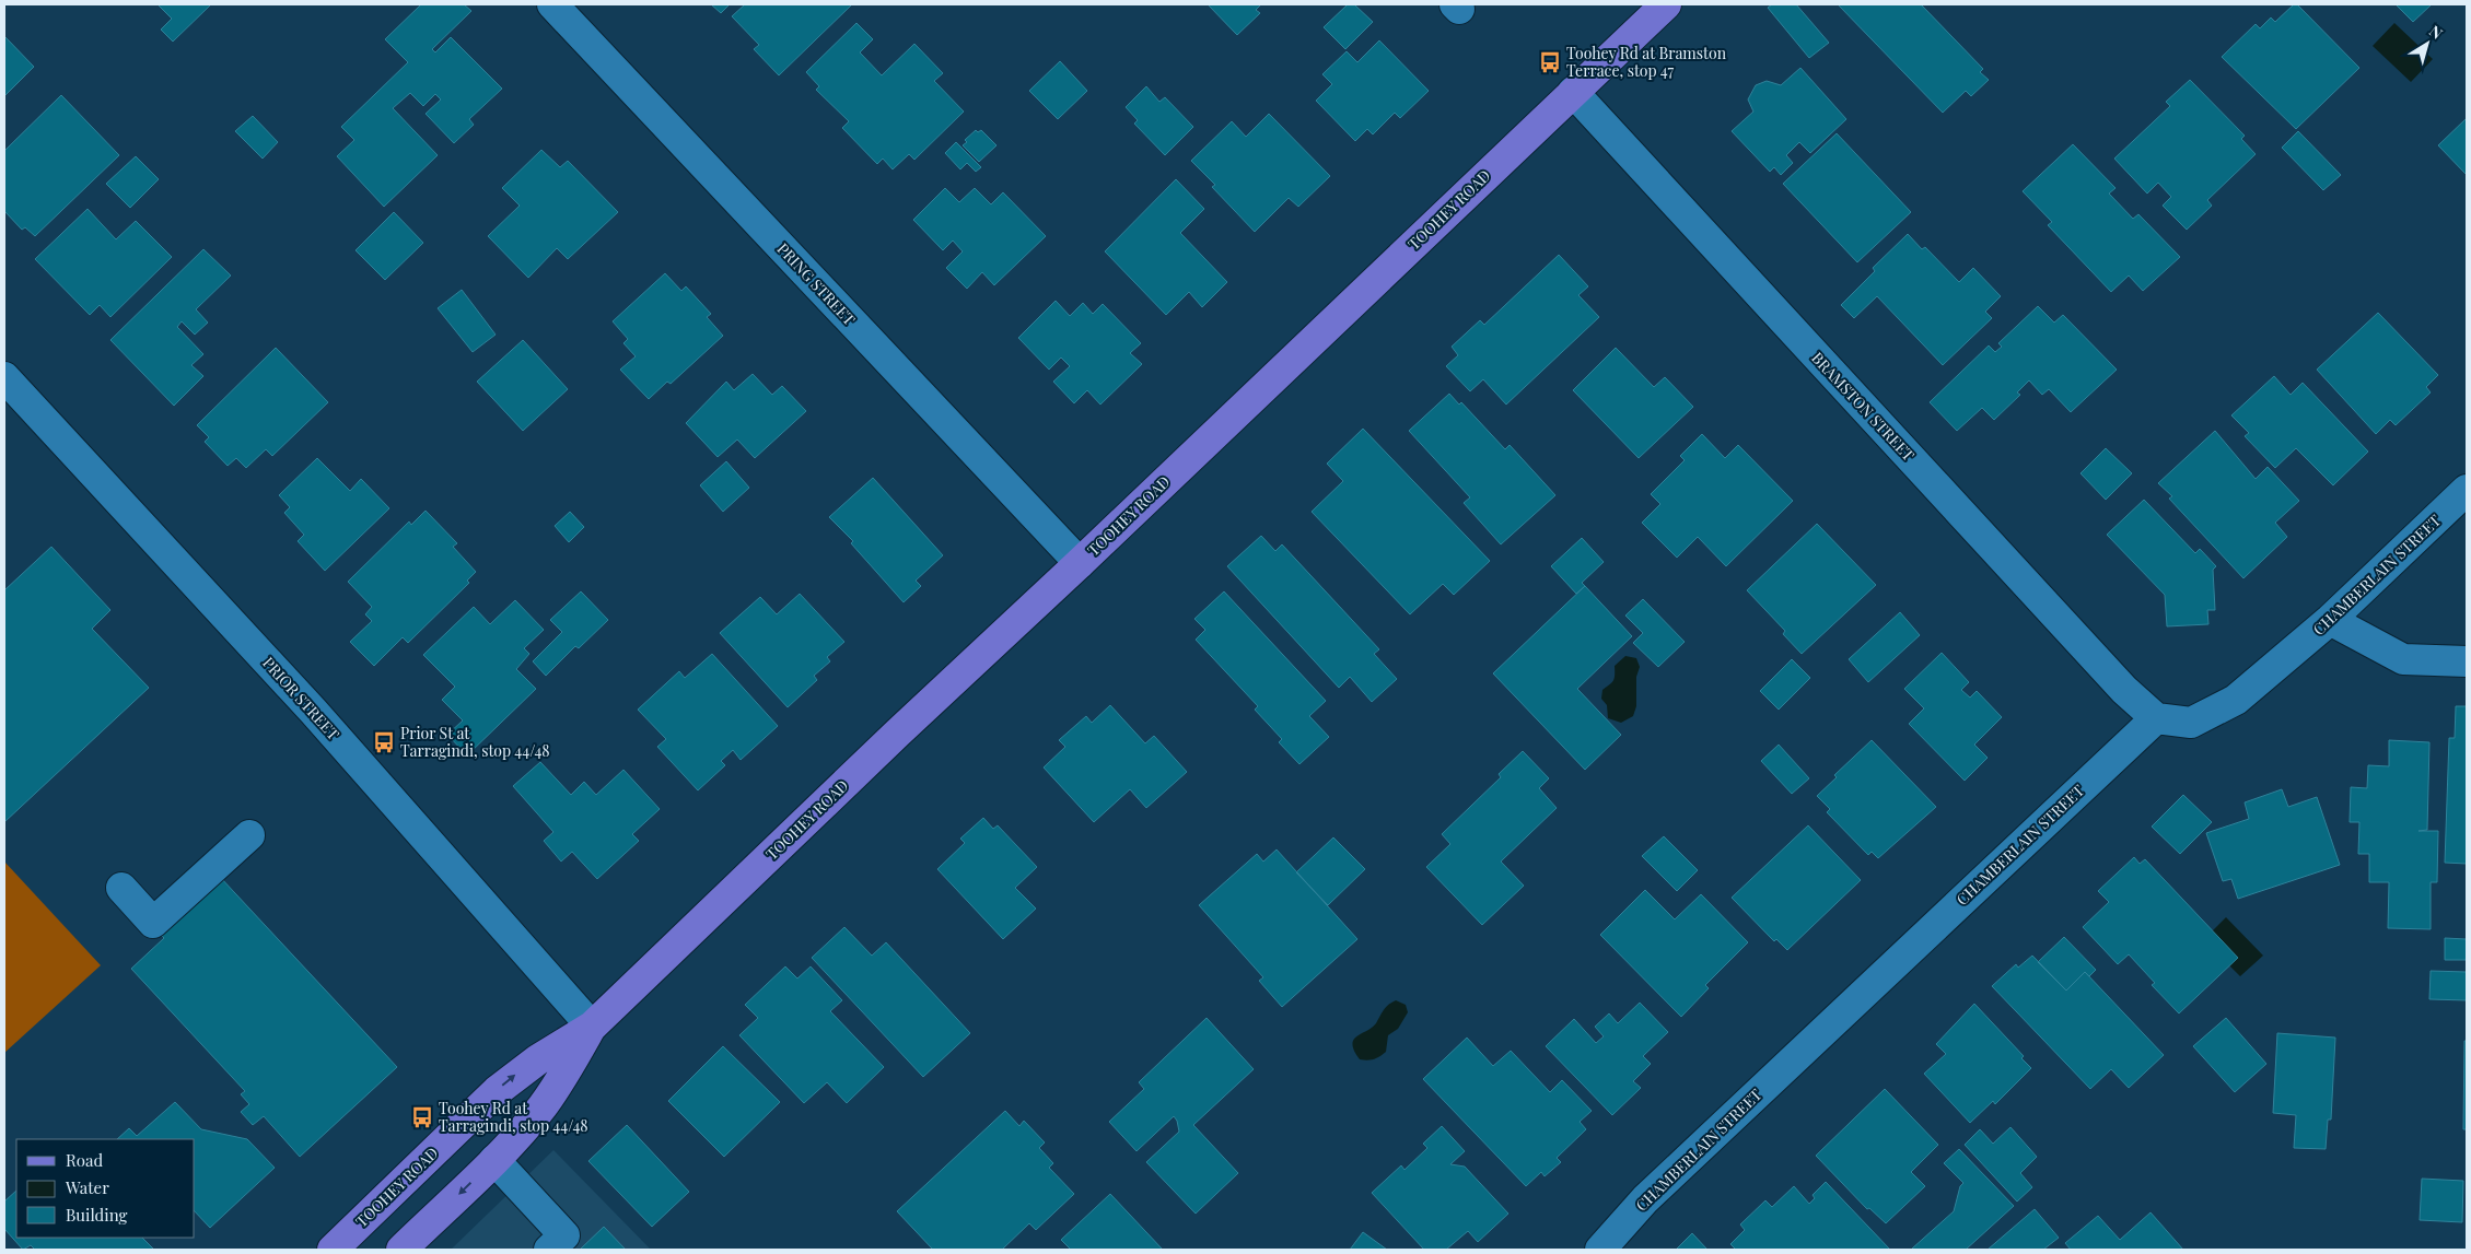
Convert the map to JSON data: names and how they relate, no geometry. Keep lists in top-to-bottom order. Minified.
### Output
{"streets":{"main road":["TOOHEY ROAD"],"street":["PRING STREET","BRAMSTON STREET","CHAMBERLAIN STREET","PRIOR STREET"]},"crossings":[["TOOHEY ROAD","PRING STREET"],["TOOHEY ROAD","BRAMSTON STREET"],["TOOHEY ROAD","PRIOR STREET"],["BRAMSTON STREET","CHAMBERLAIN STREET"]],"places":{"bus stop":["Toohey Rd at Bramston Terrace, stop 47","Prior St at Tarragindi, stop 44/48","Toohey Rd at Tarragindi, stop 44/48"]},"legend":["Road","Water","Building"],"north":"top right"}
